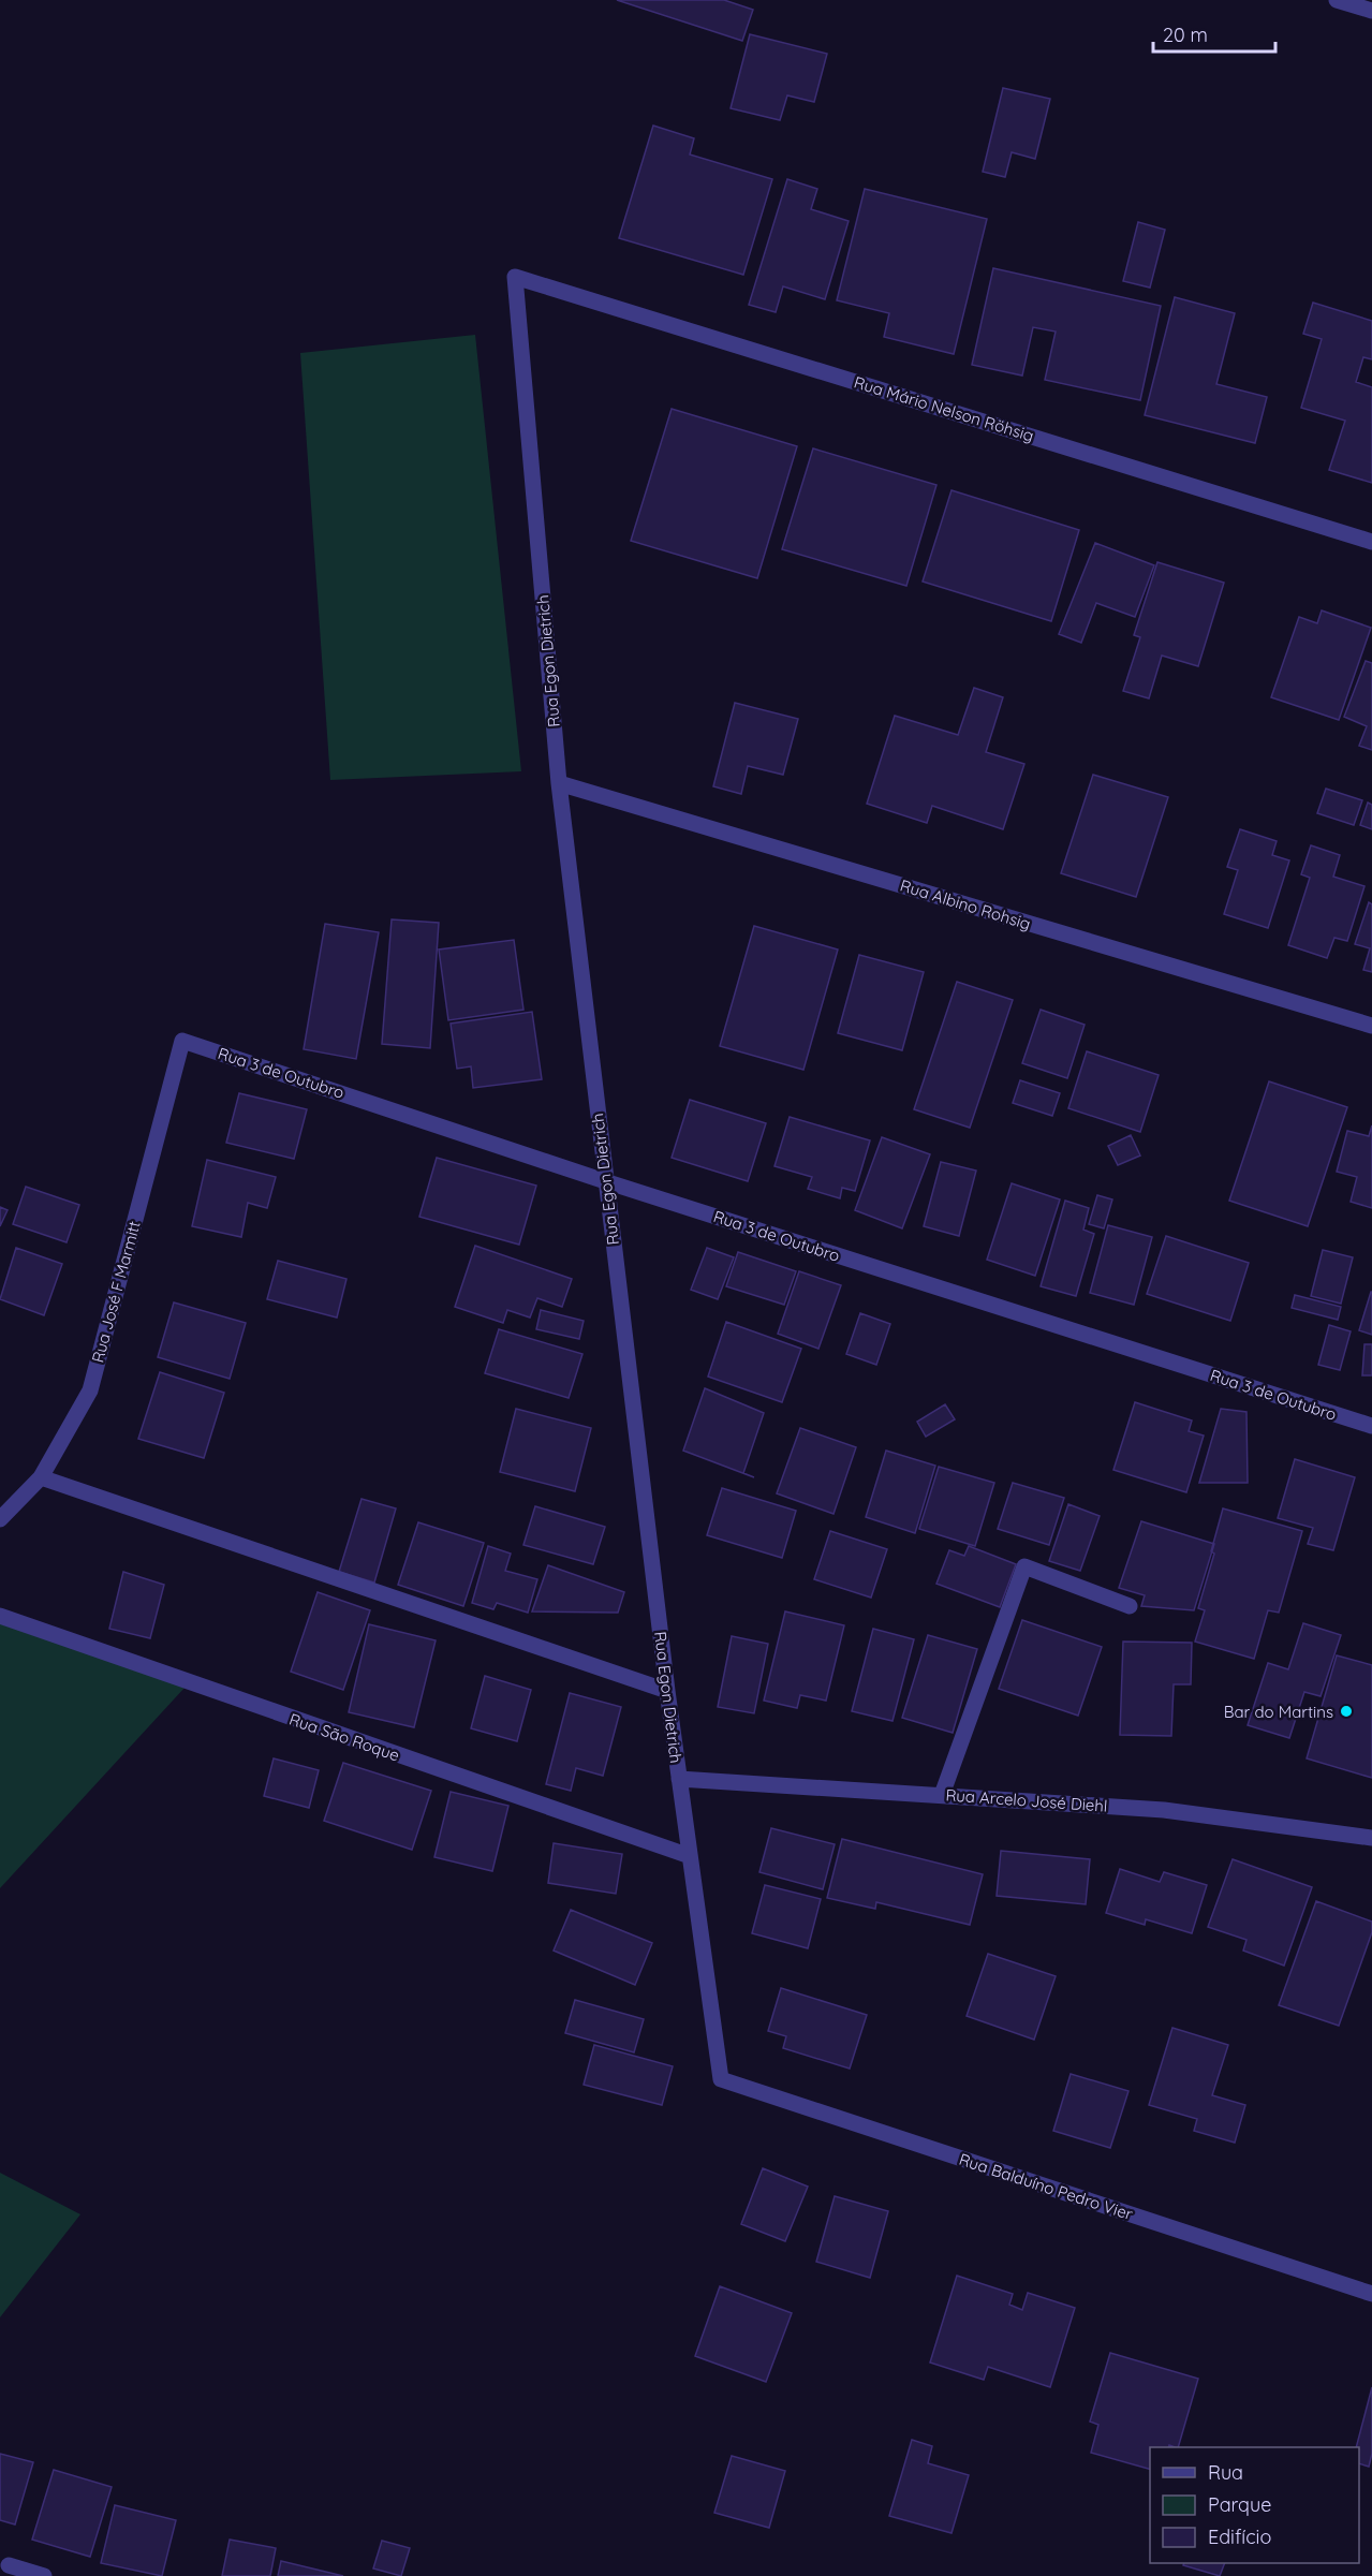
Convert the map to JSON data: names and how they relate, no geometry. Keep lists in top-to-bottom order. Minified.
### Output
{"streets":{"street":["Rua Mário Nelson Röhsig","Rua Egon Dietrich","Rua Albino Rohsig","Rua 3 de Outubro","Rua José F Marmitt","Rua São Roque","Rua Arcelo José Diehl","Rua Balduíno Pedro Vier"]},"crossings":[["Rua Mário Nelson Röhsig","Rua Egon Dietrich"],["Rua Egon Dietrich","Rua Albino Rohsig"],["Rua Egon Dietrich","Rua 3 de Outubro"],["Rua Egon Dietrich","Rua São Roque"],["Rua Egon Dietrich","Rua Arcelo José Diehl"],["Rua Egon Dietrich","Rua Balduíno Pedro Vier"],["Rua 3 de Outubro","Rua José F Marmitt"]],"places":["Bar do Martins"],"legend":["Rua","Parque","Edifício"],"scale_bar":"20 m"}
